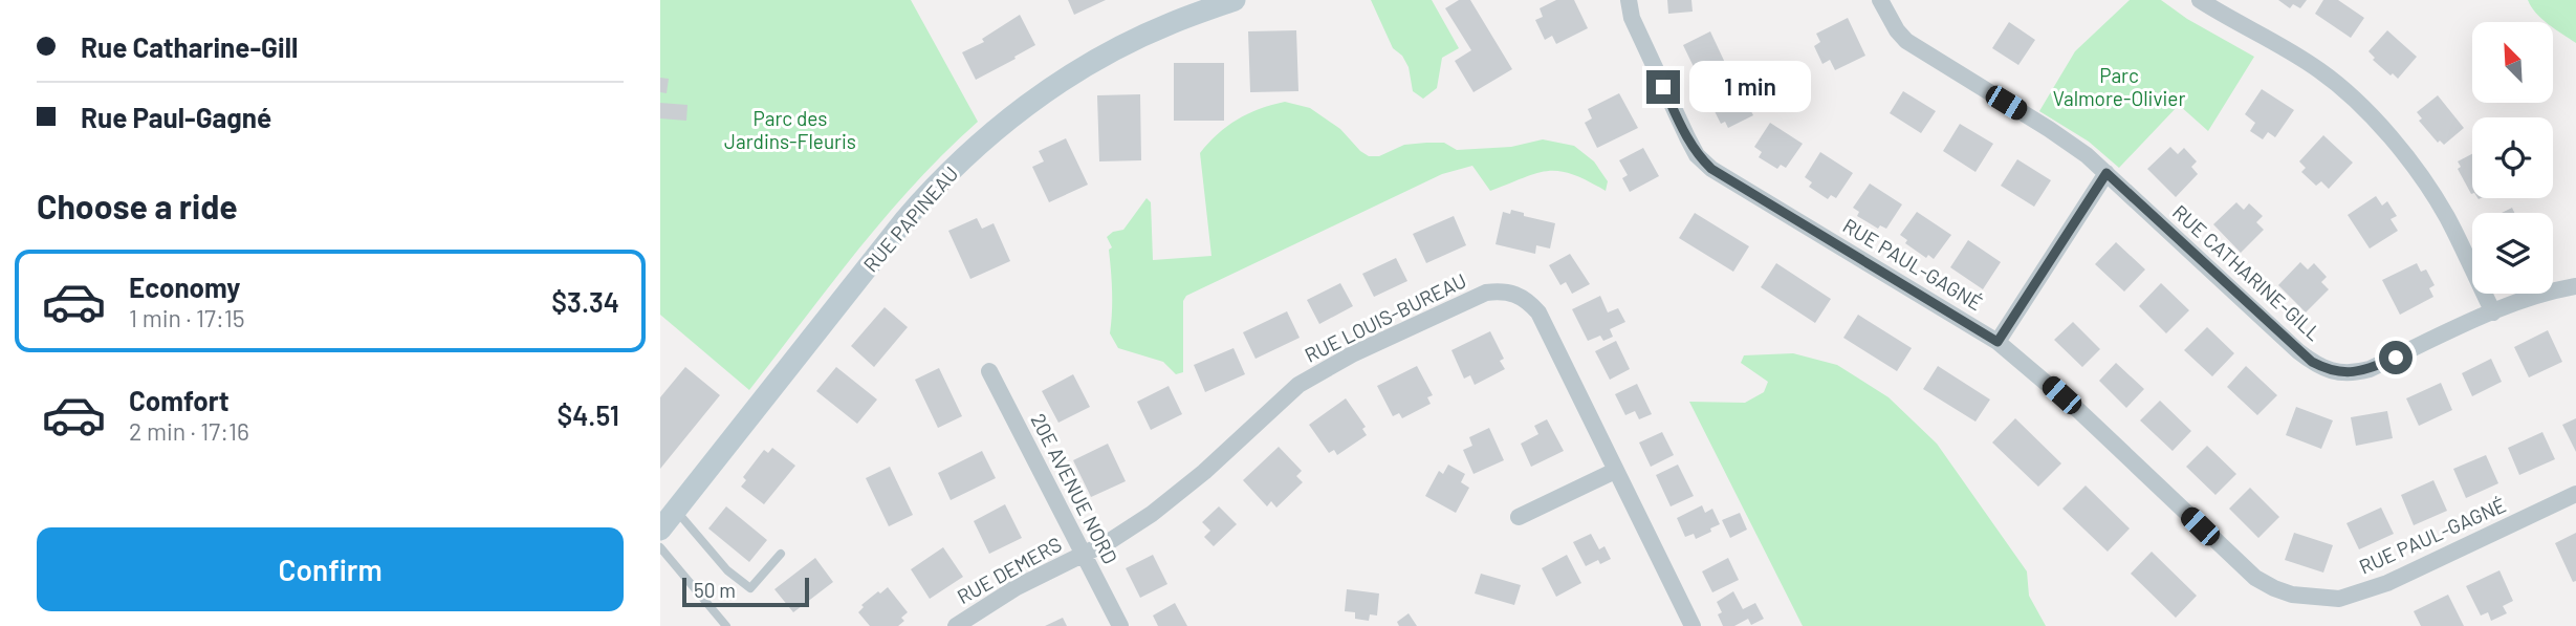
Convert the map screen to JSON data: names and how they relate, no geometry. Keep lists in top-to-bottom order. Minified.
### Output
{"streets":{"street":["RUE PAPINEAU","RUE PAUL-GAGNÉ","RUE CATHARINE-GILL","RUE LOUIS-BUREAU","20E AVENUE NORD","RUE DEMERS"]},"crossings":[["RUE LOUIS-BUREAU","20E AVENUE NORD"],["RUE LOUIS-BUREAU","RUE DEMERS"],["20E AVENUE NORD","RUE DEMERS"]],"parks":["Parc Valmore-Olivier","Parc des Jardins-Fleuris"],"scale_bar":"50 m","north":"top left","page":{"banner":["Rue Catharine-Gill","Rue Paul-Gagné"],"bubble":"1 min","heading":"Choose a ride","list":[{"name":"Economy","note":"1 min · 17:15","value":"$3.34"},{"name":"Comfort","note":"2 min · 17:16","value":"$4.51"}],"buttons":"Confirm","scale":"50 m"}}
